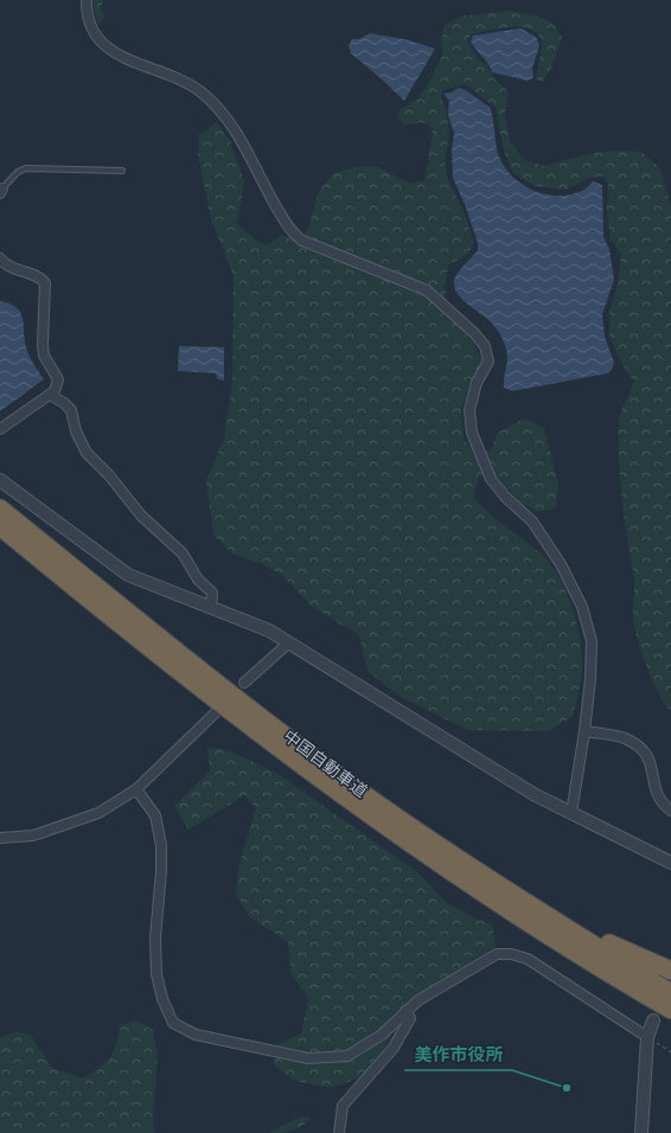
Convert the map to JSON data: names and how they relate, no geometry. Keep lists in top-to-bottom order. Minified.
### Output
{"streets":{"highway":["中国自動車道"]},"places":["美作市役所"]}
